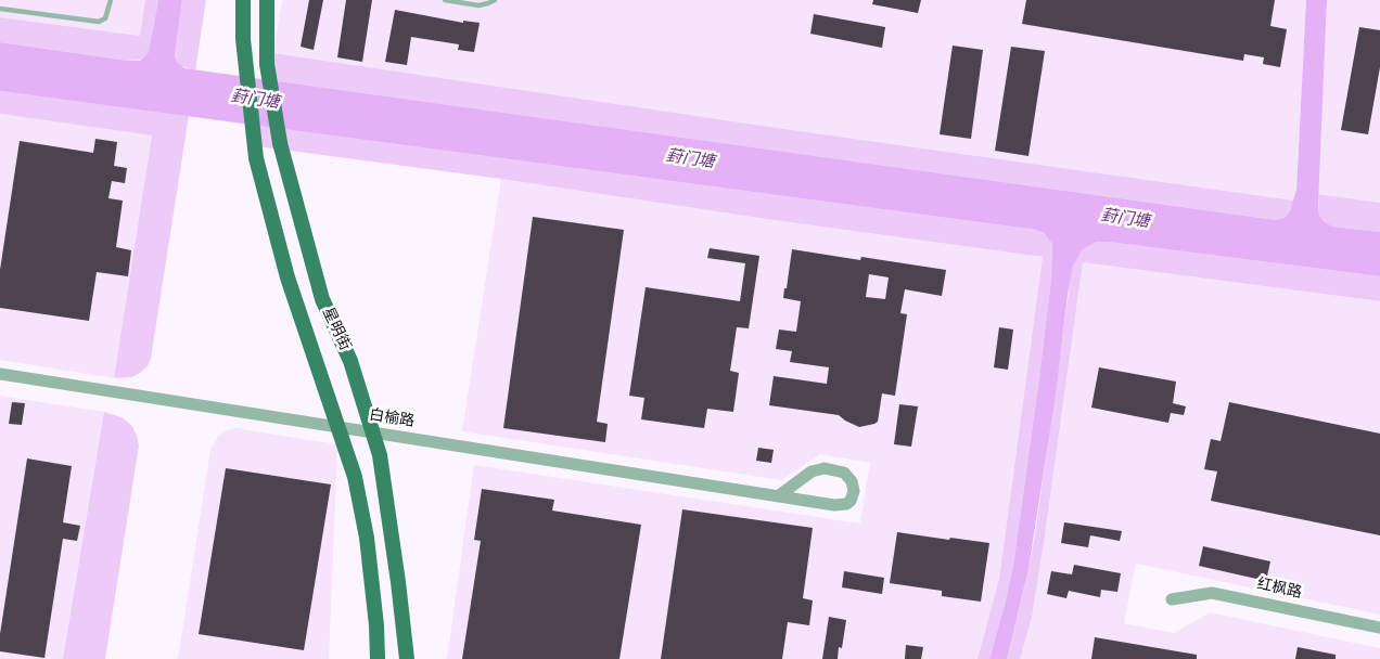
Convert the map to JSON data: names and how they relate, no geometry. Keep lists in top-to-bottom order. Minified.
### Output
{"streets":{"main road":["星明街"],"street":["白榆路","红枫路"]},"crossings":[["星明街","白榆路"]],"water":["葑门塘"]}
